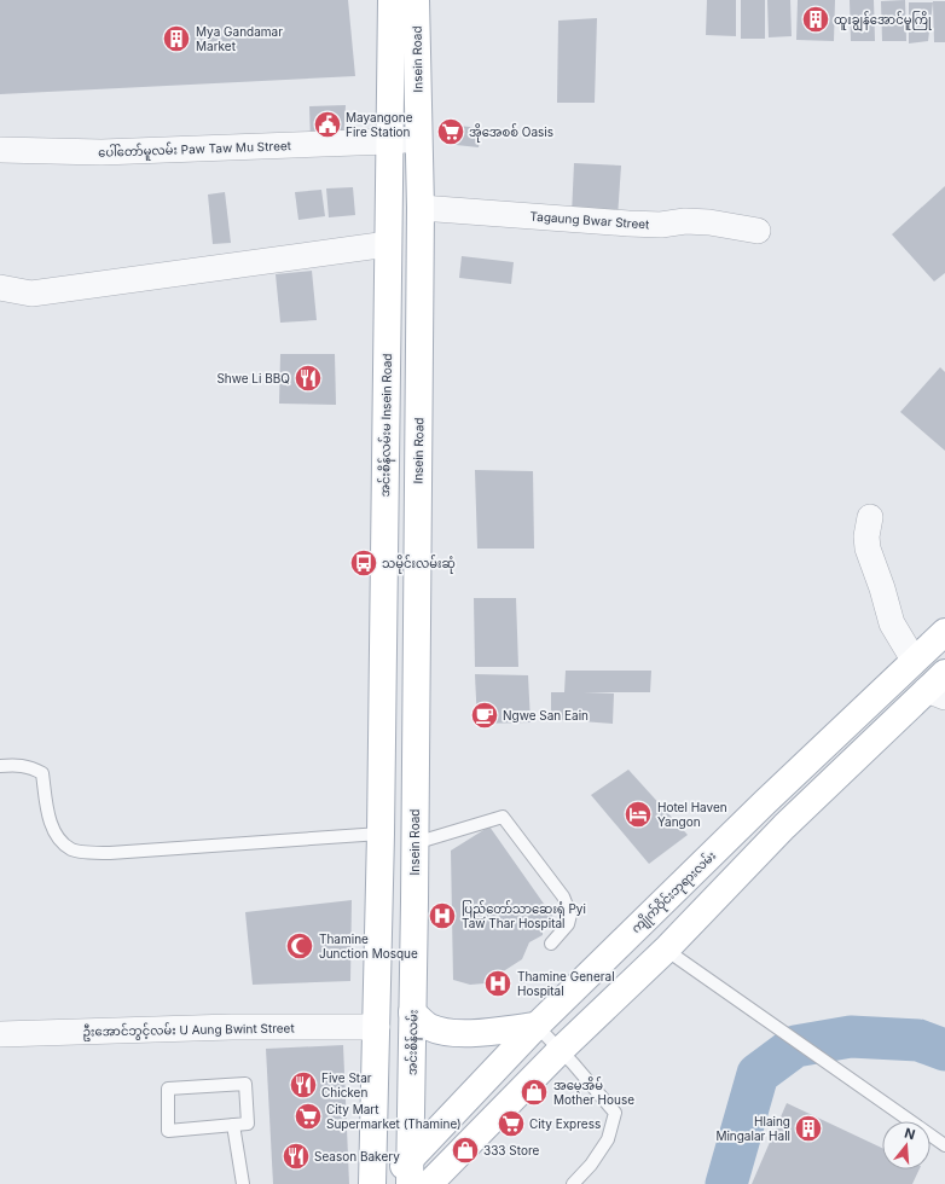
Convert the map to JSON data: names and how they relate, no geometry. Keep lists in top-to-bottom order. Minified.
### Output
{"streets":{"main road":["Insein Road","အင်းစိန်လမ်းမ Insein Road","ကျိုက်ဝိုင်းဘုရားလမ်း","အင်းစိန်လမ်း"],"street":["ပေါ်တော်မူလမ်း Paw Taw Mu Street","Tagaung Bwar Street","ဦးအောင်ဘွင့်လမ်း U Aung Bwint Street"]},"crossings":[["Insein Road","ပေါ်တော်မူလမ်း Paw Taw Mu Street"],["Insein Road","Tagaung Bwar Street"],["Insein Road","အင်းစိန်လမ်း"],["ပေါ်တော်မူလမ်း Paw Taw Mu Street","အင်းစိန်လမ်းမ Insein Road"],["ကျိုက်ဝိုင်းဘုရားလမ်း","အင်းစိန်လမ်း"]],"places":{"building":["ထူးချွန်အောင်မူကြို","Mya Gandamar Market","Hlaing Mingalar Hall"],"public building":["Mayangone Fire Station"],"supermarket":["အိုအေစစ် Oasis","City Mart Supermarket (Thamine)","City Express"],"restaurant":["Shwe Li BBQ","Five Star Chicken","Season Bakery"],"bus stop":["သမိုင်းလမ်းဆုံ"],"cafe":["Ngwe San Eain"],"hotel":["Hotel Haven Yangon"],"hospital":["ပြည်တော်သာဆေးရုံ Pyi Taw Thar Hospital","Thamine General Hospital"],"mosque":["Thamine Junction Mosque"],"shop":["အမေ့အိမ် Mother House","333 Store"]},"north":"top"}
